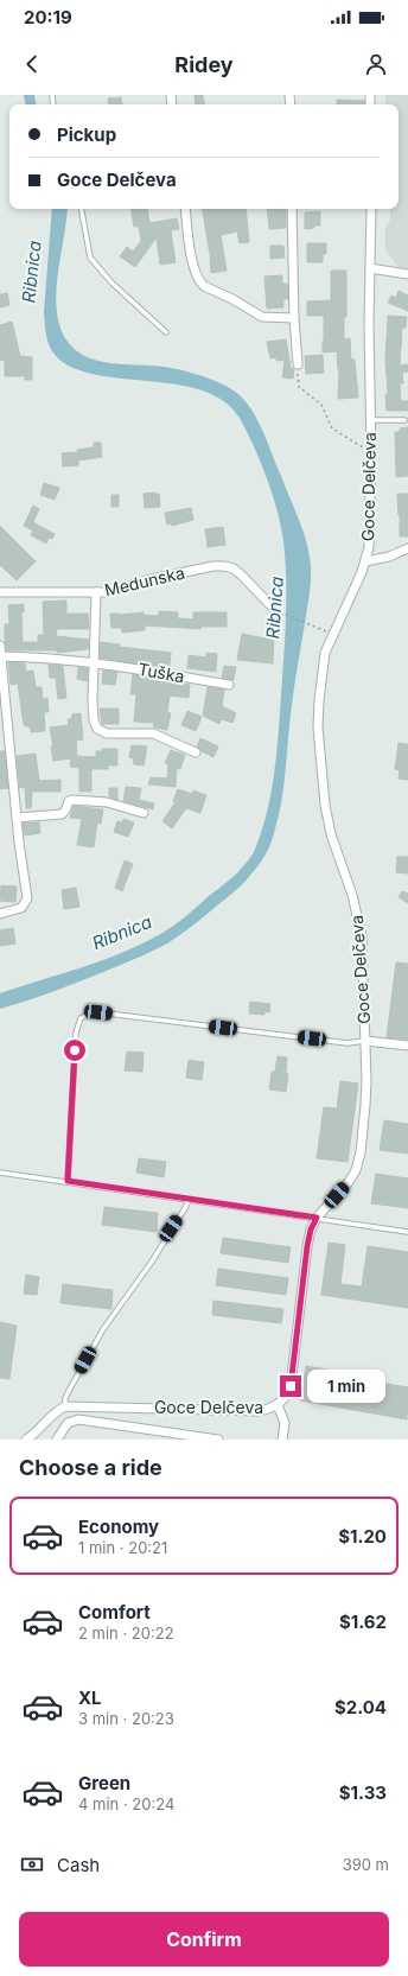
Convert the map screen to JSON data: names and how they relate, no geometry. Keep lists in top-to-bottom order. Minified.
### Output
{"streets":{"street":["Goce Delčeva","Medunska","Tuška"]},"water":["Ribnica"],"page":{"status":"20:19","header":"Ridey","banner":["Pickup","Goce Delčeva"],"bubble":"1 min","heading":"Choose a ride","list":[{"name":"Economy","note":"1 min · 20:21","value":"$1.20"},{"name":"Comfort","note":"2 min · 20:22","value":"$1.62"},{"name":"XL","note":"3 min · 20:23","value":"$2.04"},{"name":"Green","note":"4 min · 20:24","value":"$1.33"}],"pay":["Cash","390 m"],"buttons":"Confirm"}}
